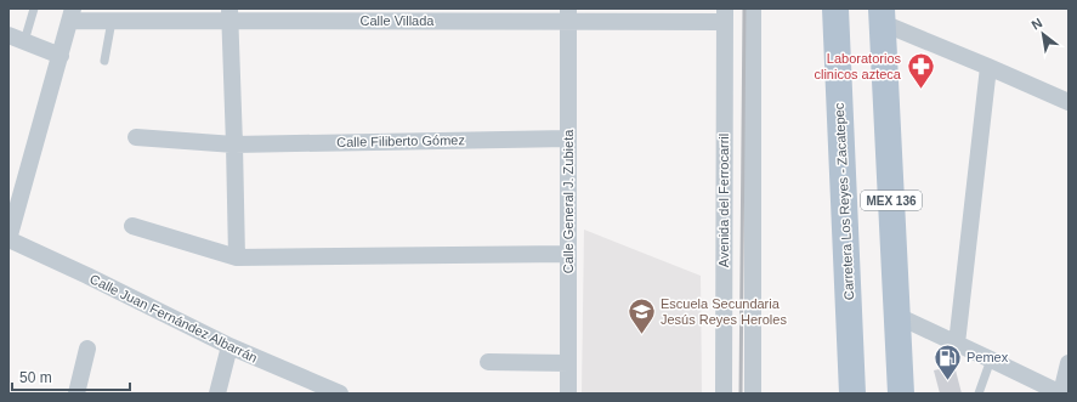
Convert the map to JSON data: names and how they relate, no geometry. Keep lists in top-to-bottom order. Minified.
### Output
{"streets":{"main road":["MEX 136","Carretera Los Reyes - Zacatepec"],"street":["Calle Villada","Calle Filiberto Gómez","Avenida del Ferrocarril","Calle General J. Zubieta","Calle Juan Fernández Albarrán"]},"crossings":[["Calle Villada","Avenida del Ferrocarril"],["Calle Villada","Calle General J. Zubieta"],["Calle Filiberto Gómez","Calle General J. Zubieta"]],"places":{"pharmacy":["Laboratorios clinicos azteca"],"school or university":["Escuela Secundaria Jesús Reyes Heroles"],"fuel station":["Pemex"]},"scale_bar":"50 m","north":"top left"}
